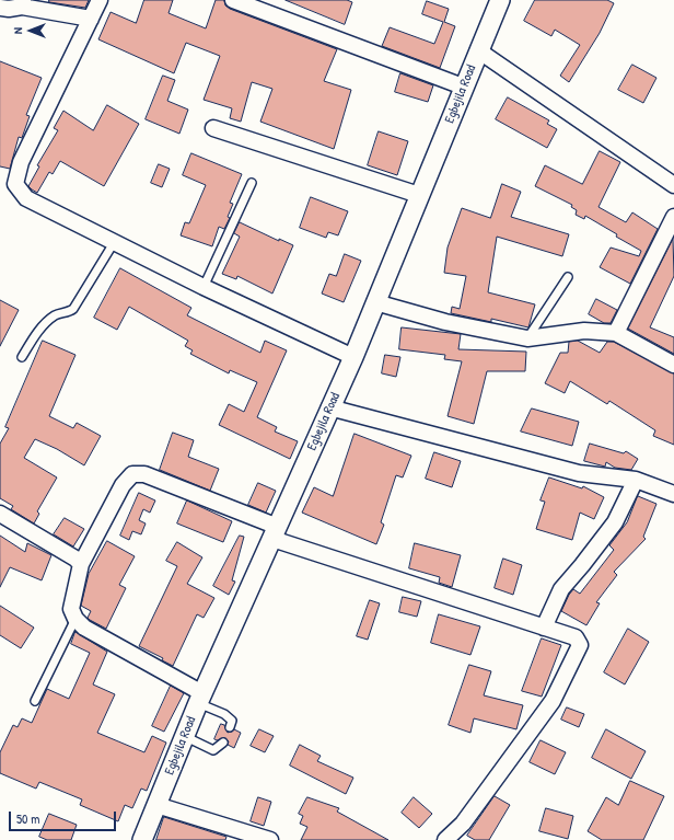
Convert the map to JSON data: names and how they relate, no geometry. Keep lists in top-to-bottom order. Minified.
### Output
{"streets":{"street":["Egbejila Road"]},"scale_bar":"50 m","north":"left"}
